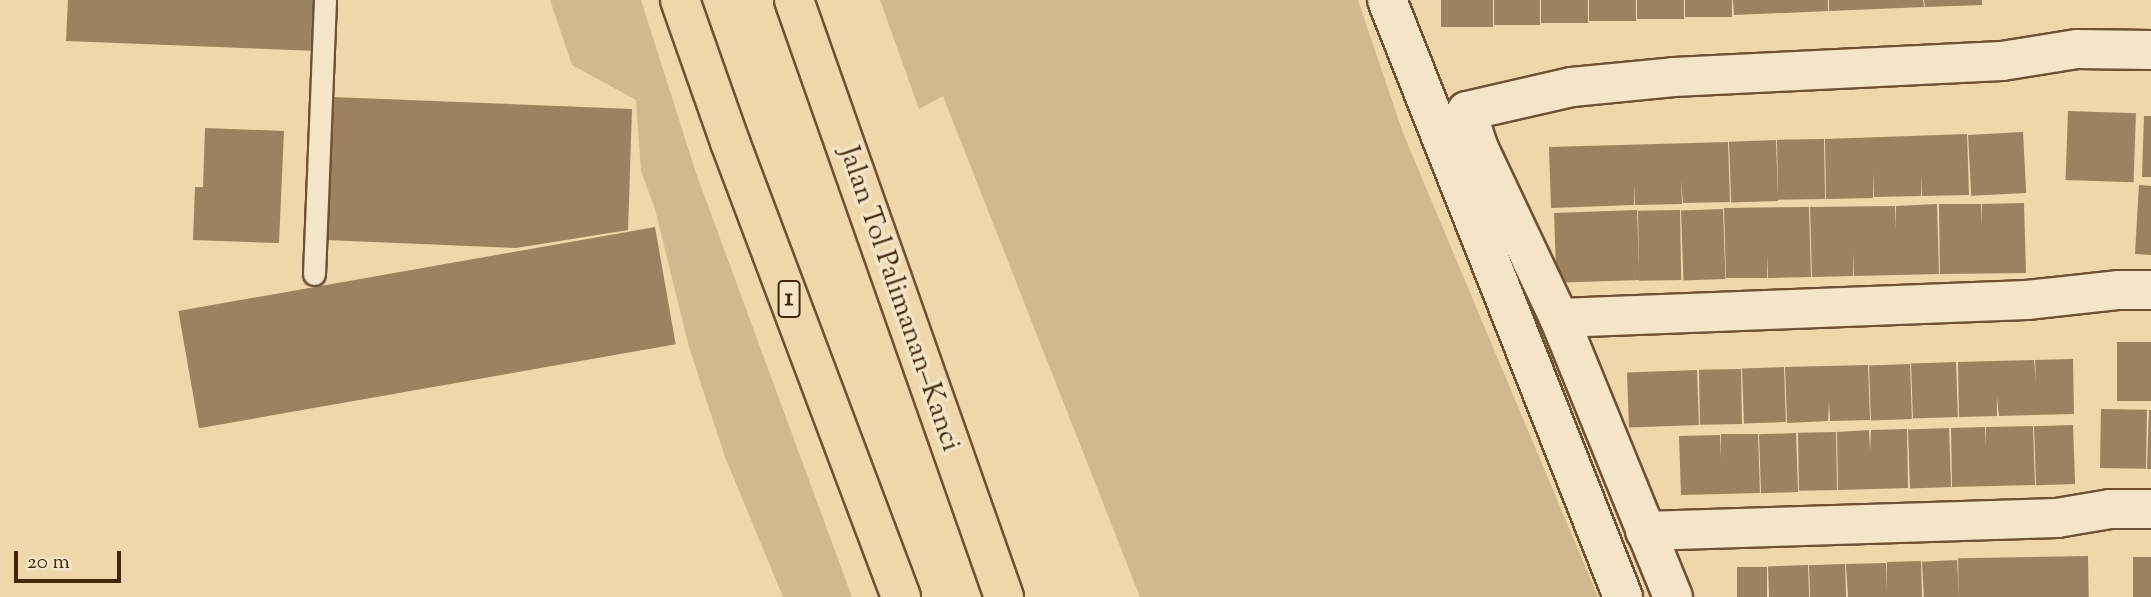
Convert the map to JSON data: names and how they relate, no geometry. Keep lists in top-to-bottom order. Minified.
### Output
{"streets":{"highway":["1","Jalan Tol Palimanan–Kanci"]},"scale_bar":"20 m"}
